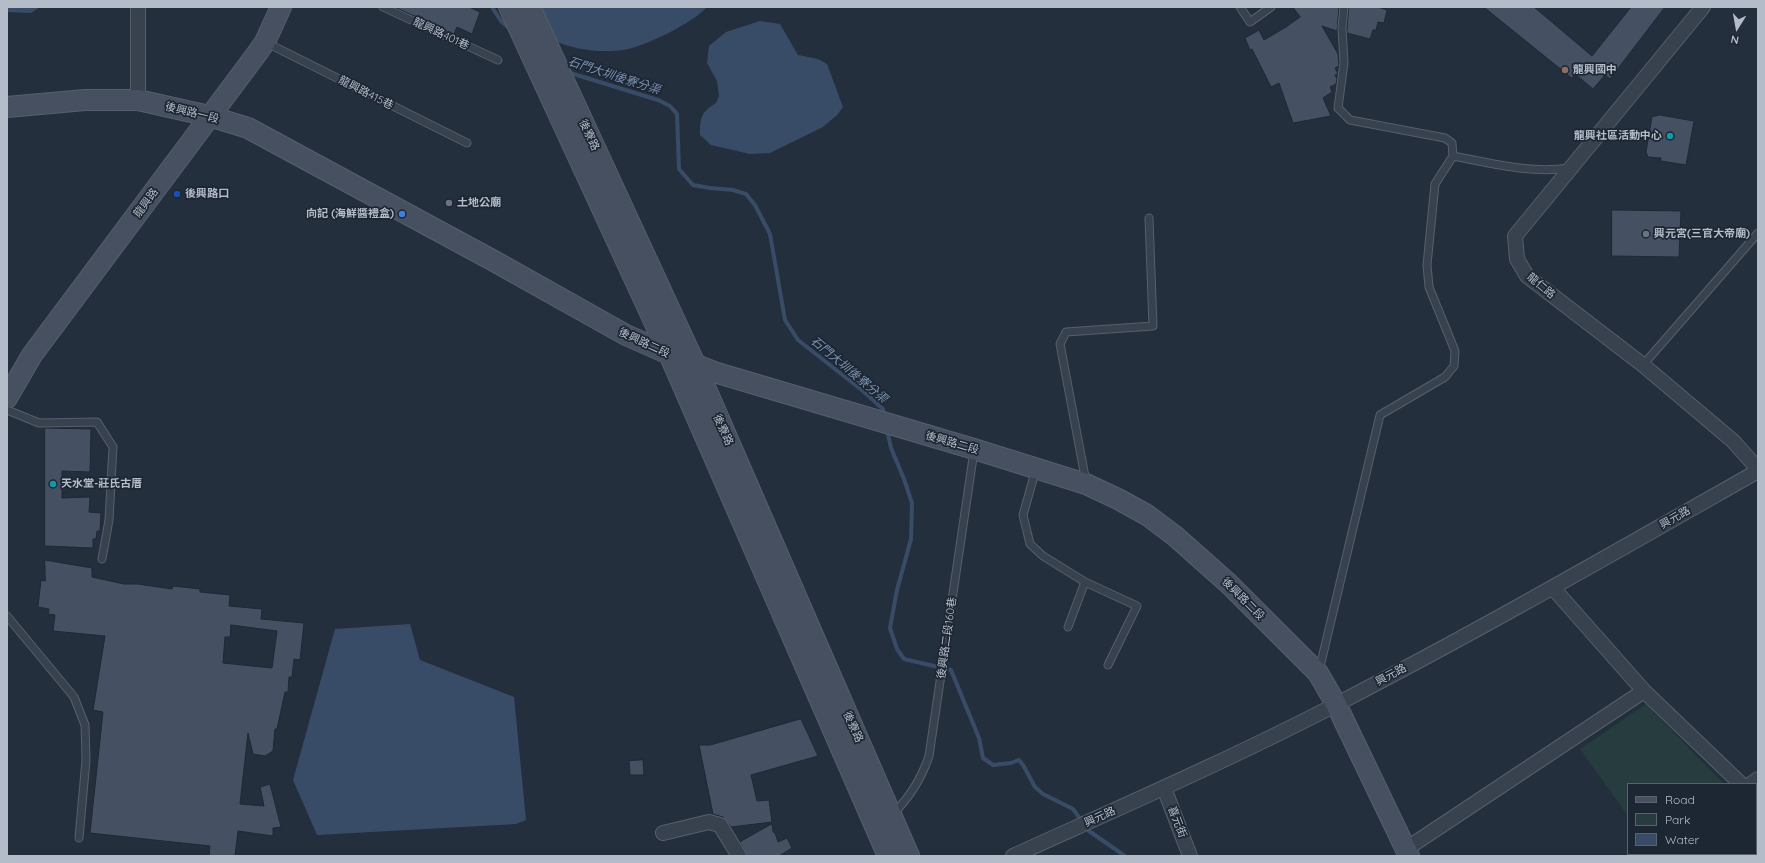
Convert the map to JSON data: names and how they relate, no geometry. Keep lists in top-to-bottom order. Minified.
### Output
{"streets":{"street":["後興路一段","後寮路","龍興路","龍仁路","後興路二段","興元路","喜元街"],"lane":["龍興路401巷","龍興路415巷","後興路二段160巷"]},"crossings":[["龍興路415巷","龍興路"],["後興路一段","龍興路"],["後興路一段","後興路二段"],["後寮路","後興路二段"],["後寮路","後興路二段160巷"],["龍仁路","興元路"],["後興路二段","興元路"],["後興路二段","後興路二段160巷"],["興元路","喜元街"]],"water":["石門大圳後寮分渠"],"places":["龍興國中","龍興社區活動中心","後興路口","土地公廟","向記 (海鮮醬禮盒)","興元宮(三官大帝廟)","天水堂-莊氏古厝"],"legend":["Road","Park","Water"],"north":"bottom"}
